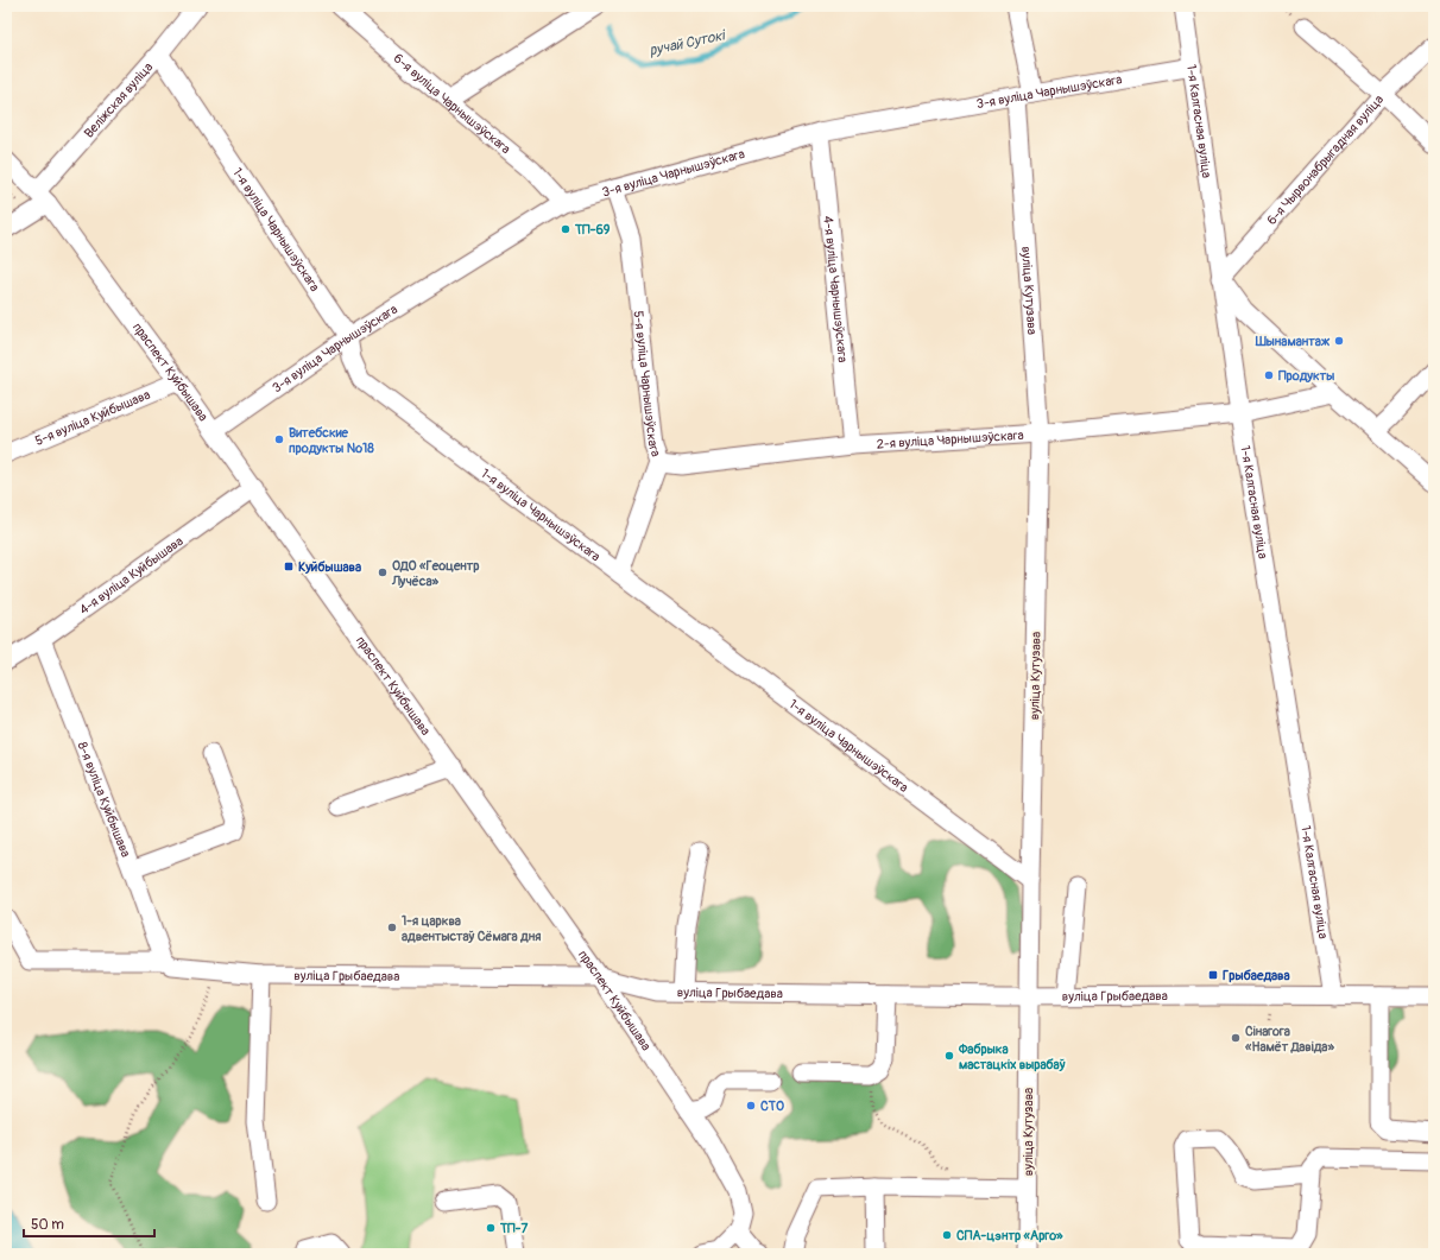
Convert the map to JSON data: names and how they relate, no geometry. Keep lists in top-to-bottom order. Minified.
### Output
{"streets":{"street":["3-я вуліца Чарнышэўскага","Веліжская вуліца","6-я вуліца Чарнышэўскага","1-я Калгасная вуліца","6-я Чырвонабрыгадная вуліца","1-я вуліца Чарнышэўскага","4-я вуліца Чарнышэўскага","вуліца Кутузава","праспект Куйбышава","5-я вуліца Чарнышэўскага","5-я вуліца Куйбышава","2-я вуліца Чарнышэўскага","4-я вуліца Куйбышава","8-я вуліца Куйбышава","вуліца Грыбаедава"]},"crossings":[["3-я вуліца Чарнышэўскага","6-я вуліца Чарнышэўскага"],["3-я вуліца Чарнышэўскага","1-я Калгасная вуліца"],["3-я вуліца Чарнышэўскага","1-я вуліца Чарнышэўскага"],["3-я вуліца Чарнышэўскага","4-я вуліца Чарнышэўскага"],["3-я вуліца Чарнышэўскага","вуліца Кутузава"],["3-я вуліца Чарнышэўскага","праспект Куйбышава"],["3-я вуліца Чарнышэўскага","5-я вуліца Чарнышэўскага"],["Веліжская вуліца","1-я вуліца Чарнышэўскага"],["Веліжская вуліца","праспект Куйбышава"],["1-я Калгасная вуліца","6-я Чырвонабрыгадная вуліца"],["1-я Калгасная вуліца","2-я вуліца Чарнышэўскага"],["1-я Калгасная вуліца","вуліца Грыбаедава"],["1-я вуліца Чарнышэўскага","вуліца Кутузава"],["1-я вуліца Чарнышэўскага","5-я вуліца Чарнышэўскага"],["4-я вуліца Чарнышэўскага","2-я вуліца Чарнышэўскага"],["вуліца Кутузава","2-я вуліца Чарнышэўскага"],["вуліца Кутузава","вуліца Грыбаедава"],["праспект Куйбышава","5-я вуліца Куйбышава"],["праспект Куйбышава","4-я вуліца Куйбышава"],["праспект Куйбышава","вуліца Грыбаедава"],["5-я вуліца Чарнышэўскага","2-я вуліца Чарнышэўскага"],["4-я вуліца Куйбышава","8-я вуліца Куйбышава"],["8-я вуліца Куйбышава","вуліца Грыбаедава"]],"water":["ручай Сутокі"],"places":{"other":["ТП-69","Шынамантаж","Продукты","Витебские продукты №18","ОДО «Геоцентр Лучёса»","1-я царква адвентыстаў Сёмага дня","Сінагога «Намёт Давіда»","Фабрыка мастацкіх вырабаў","СТО","ТП-7","СПА-цэнтр «Арго»"],"transit":["Куйбышава","Грыбаедава"]},"scale_bar":"50 m"}
